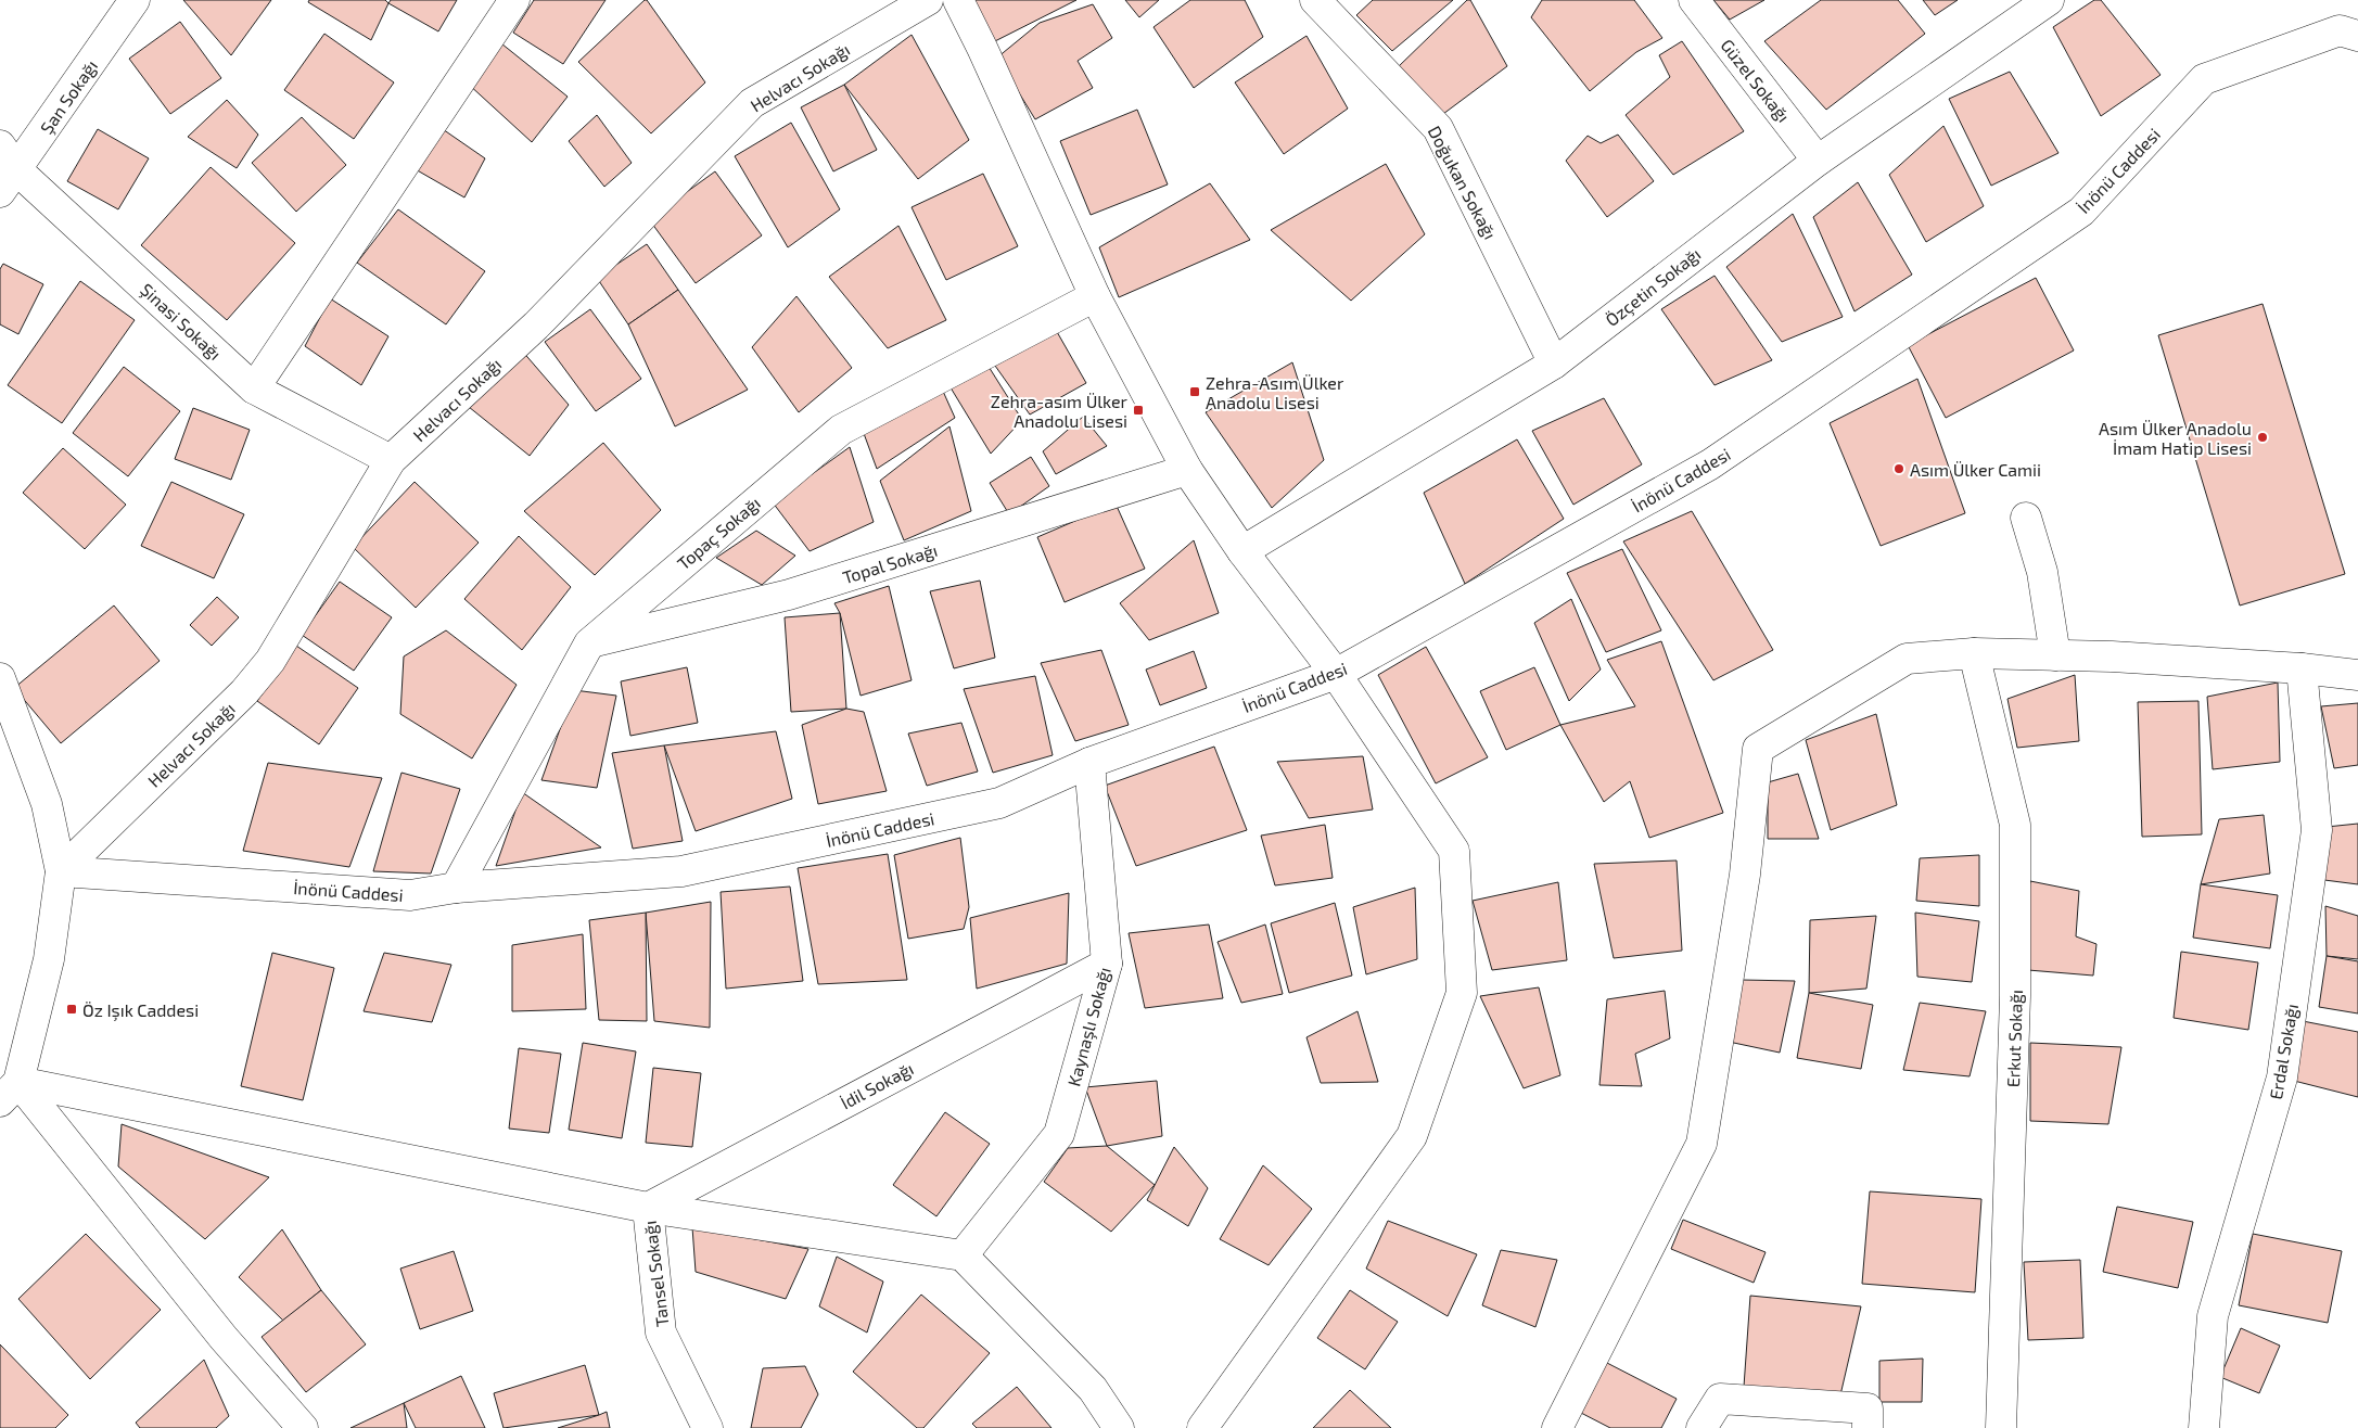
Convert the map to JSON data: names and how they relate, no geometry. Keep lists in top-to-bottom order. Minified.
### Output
{"streets":{"street":["Helvacı Sokağı","Güzel Sokağı","Şan Sokağı","İnönü Caddesi","Doğukan Sokağı","Özçetin Sokağı","Şinasi Sokağı","Topaç Sokağı","Topal Sokağı","Kaynaşlı Sokağı","Erkut Sokağı","Erdal Sokağı","İdil Sokağı","Tansel Sokağı"]},"crossings":[["Helvacı Sokağı","İnönü Caddesi"],["Helvacı Sokağı","Şinasi Sokağı"],["Güzel Sokağı","Özçetin Sokağı"],["Şan Sokağı","Şinasi Sokağı"],["İnönü Caddesi","Topaç Sokağı"],["İnönü Caddesi","Kaynaşlı Sokağı"],["Doğukan Sokağı","Özçetin Sokağı"],["Topaç Sokağı","Topal Sokağı"],["Kaynaşlı Sokağı","İdil Sokağı"],["İdil Sokağı","Tansel Sokağı"]],"places":{"transit":["Zehra-Asım Ülker Anadolu Lisesi","Zehra-asım Ülker Anadolu Lisesi","Öz Işık Caddesi"],"other":["Asım Ülker Anadolu İmam Hatip Lisesi","Asım Ülker Camii"]}}
